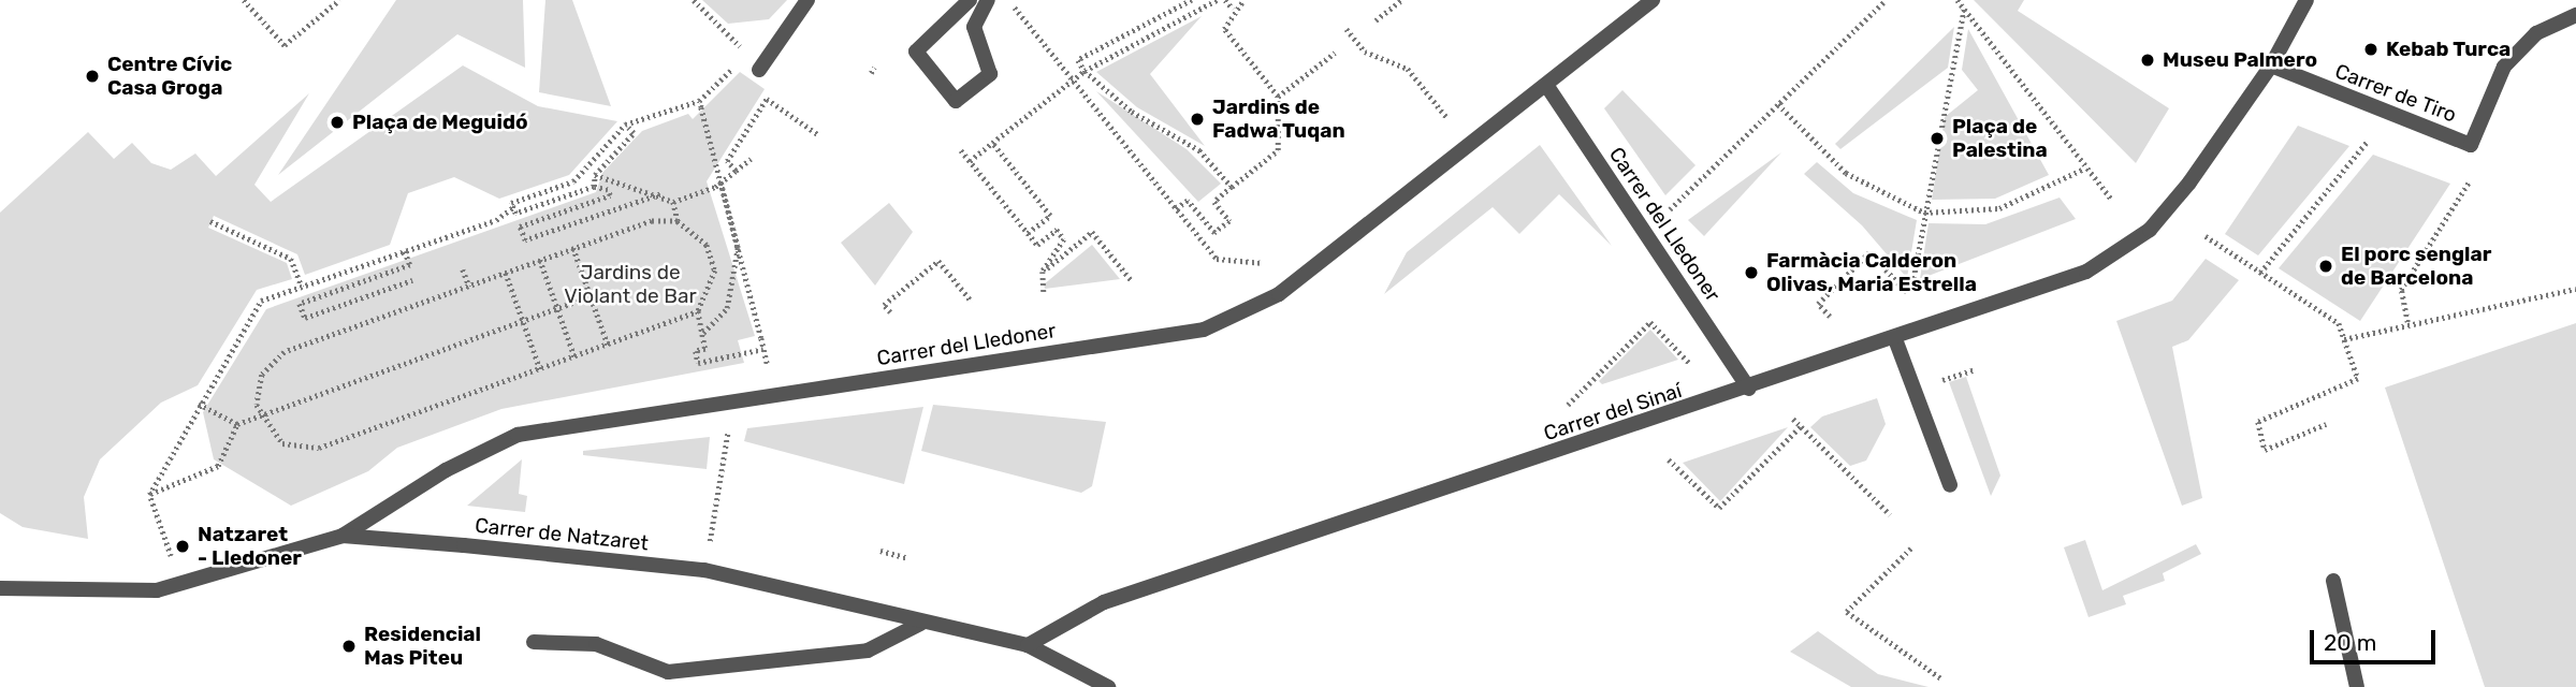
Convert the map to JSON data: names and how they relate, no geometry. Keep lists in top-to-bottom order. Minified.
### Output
{"streets":{"street":["Carrer de Tiro","Carrer del Lledoner","Carrer del Sinaí","Carrer de Natzaret"]},"crossings":[["Carrer de Tiro","Carrer del Sinaí"],["Carrer del Lledoner","Carrer del Sinaí"],["Carrer del Lledoner","Carrer de Natzaret"],["Carrer del Sinaí","Carrer de Natzaret"]],"parks":["Jardins de Violant de Bar"],"places":["Kebab Turca","Museu Palmero","Centre Cívic Casa Groga","Jardins de Fadwa Tuqan","Plaça de Meguidó","Plaça de Palestina","El porc senglar de Barcelona","Farmàcia Calderon Olivas, Maria Estrella","Natzaret - Lledoner","Residencial Mas Piteu"],"scale_bar":"20 m"}
